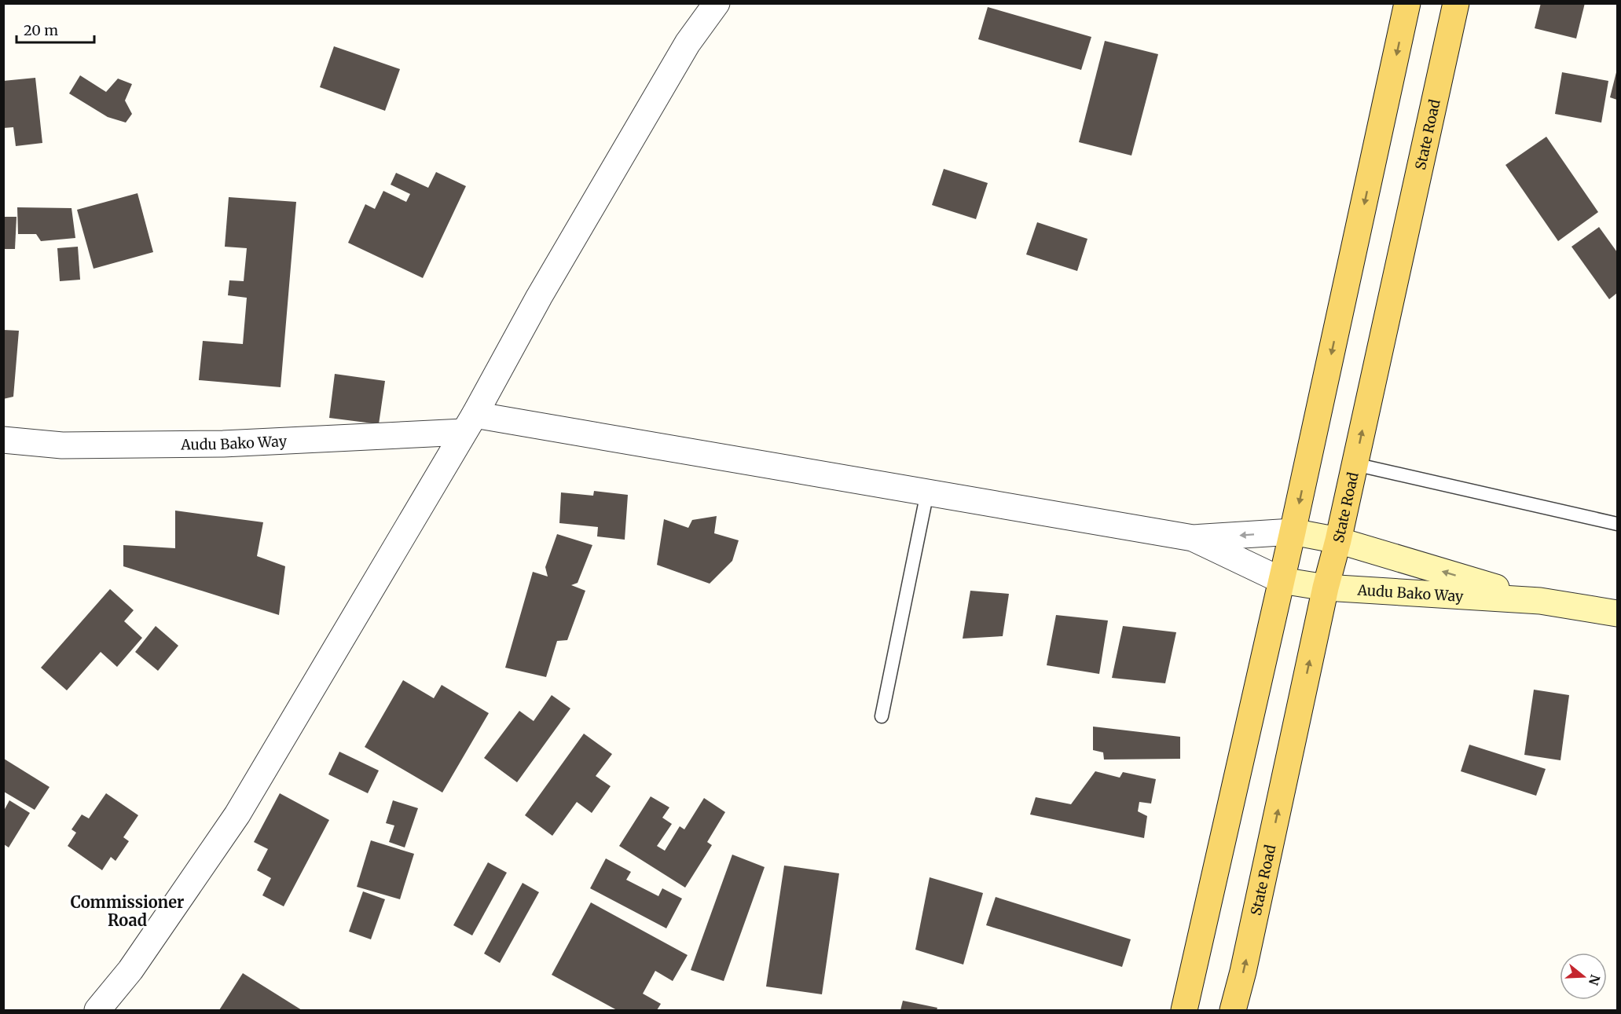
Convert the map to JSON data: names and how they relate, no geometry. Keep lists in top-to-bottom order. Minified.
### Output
{"streets":{"main road":["State Road","Audu Bako Way"]},"crossings":[["State Road","Audu Bako Way"]],"districts":["Commissioner Road"],"scale_bar":"20 m","north":"right"}
